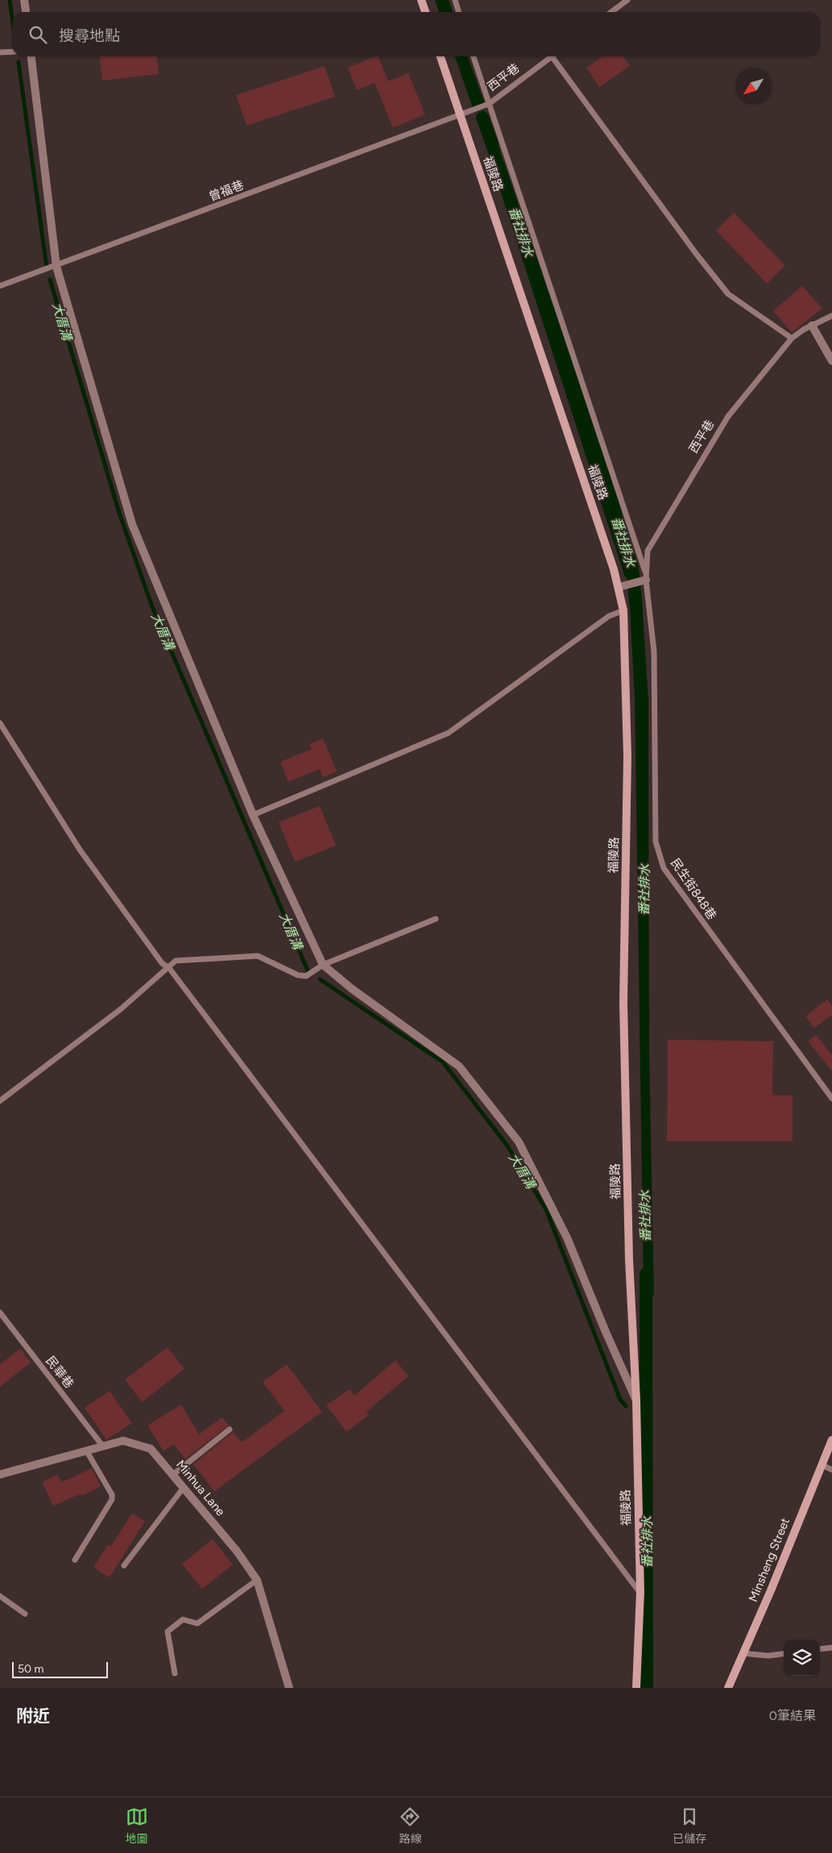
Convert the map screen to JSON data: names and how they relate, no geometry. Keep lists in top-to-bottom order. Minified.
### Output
{"streets":{"street":["福陵路","Minhua Lane","Minsheng Street"],"lane":["西平巷","曾福巷","民生街848巷","民華巷"]},"crossings":[["西平巷","福陵路"],["西平巷","曾福巷"],["西平巷","民生街848巷"],["福陵路","曾福巷"],["民華巷","Minhua Lane"]],"water":["番社排水","大厝溝"],"scale_bar":"50 m","north":"bottom left","page":{"search":"搜尋地點","scale":"50 m","heading":["附近","0筆結果"],"nav":["地圖","路線","已儲存"]}}
